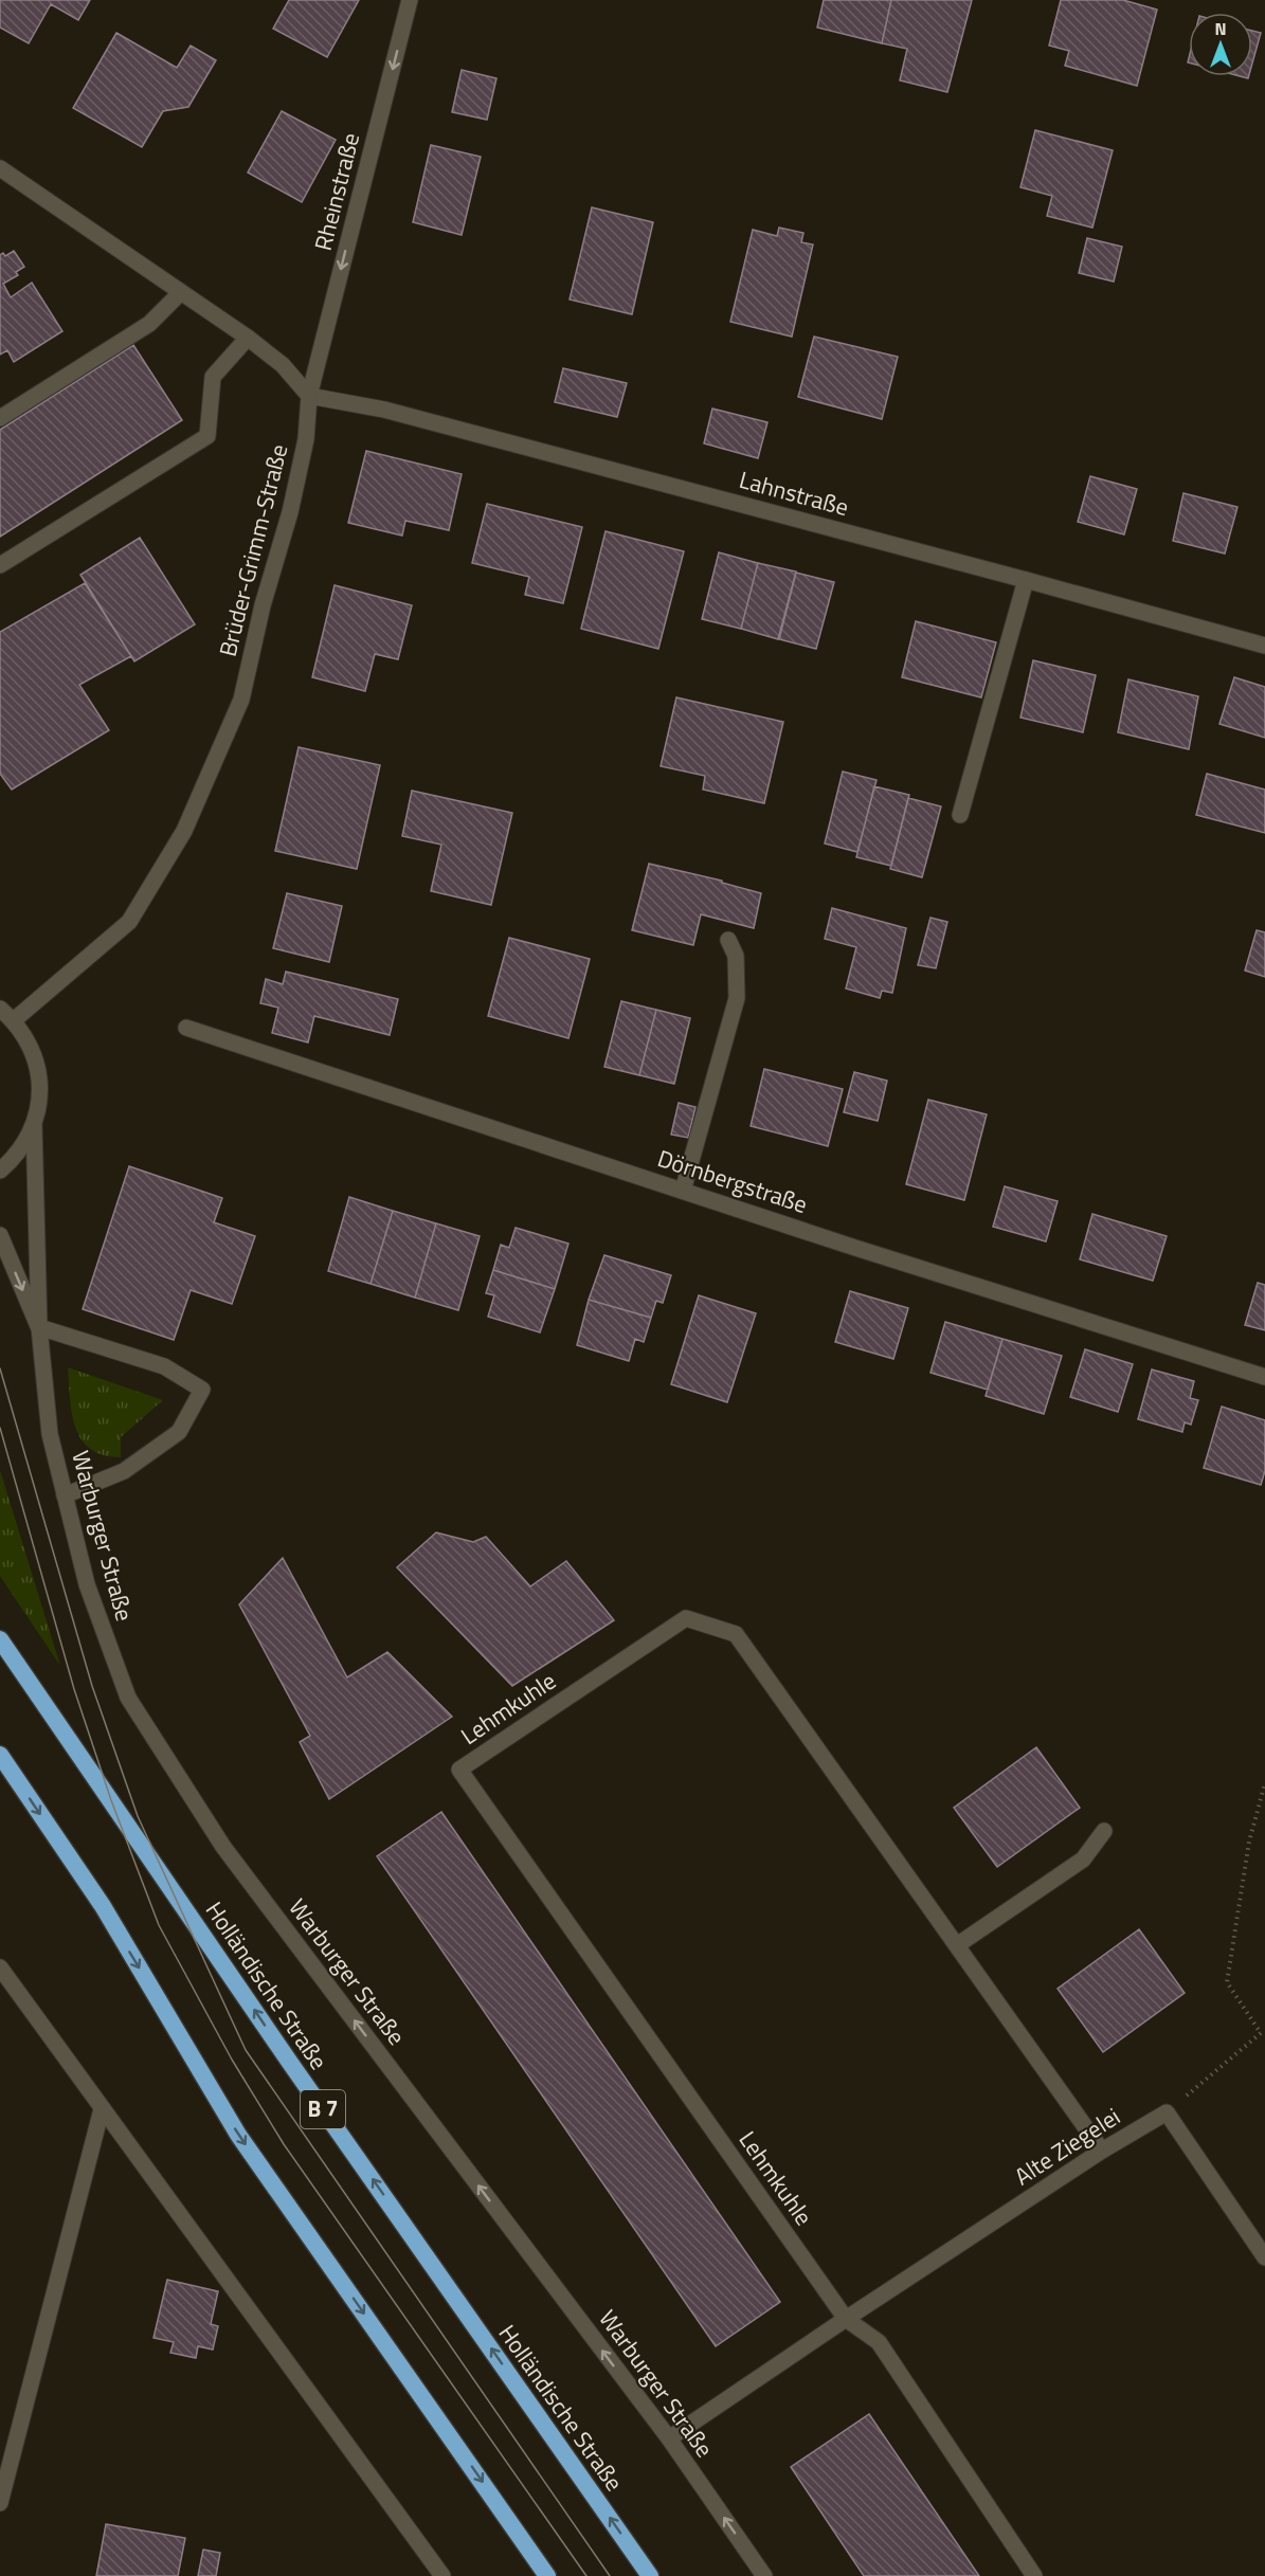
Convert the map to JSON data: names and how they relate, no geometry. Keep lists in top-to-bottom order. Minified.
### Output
{"streets":{"highway":["Holländische Straße","B 7"],"street":["Rheinstraße","Lahnstraße","Brüder-Grimm-Straße","Dörnbergstraße","Warburger Straße","Lehmkuhle","Alte Ziegelei"]},"crossings":[["Rheinstraße","Lahnstraße"],["Rheinstraße","Brüder-Grimm-Straße"],["Lahnstraße","Brüder-Grimm-Straße"],["Warburger Straße","Alte Ziegelei"],["Lehmkuhle","Alte Ziegelei"]],"one_way":["Rheinstraße","Warburger Straße"],"north":"top"}
